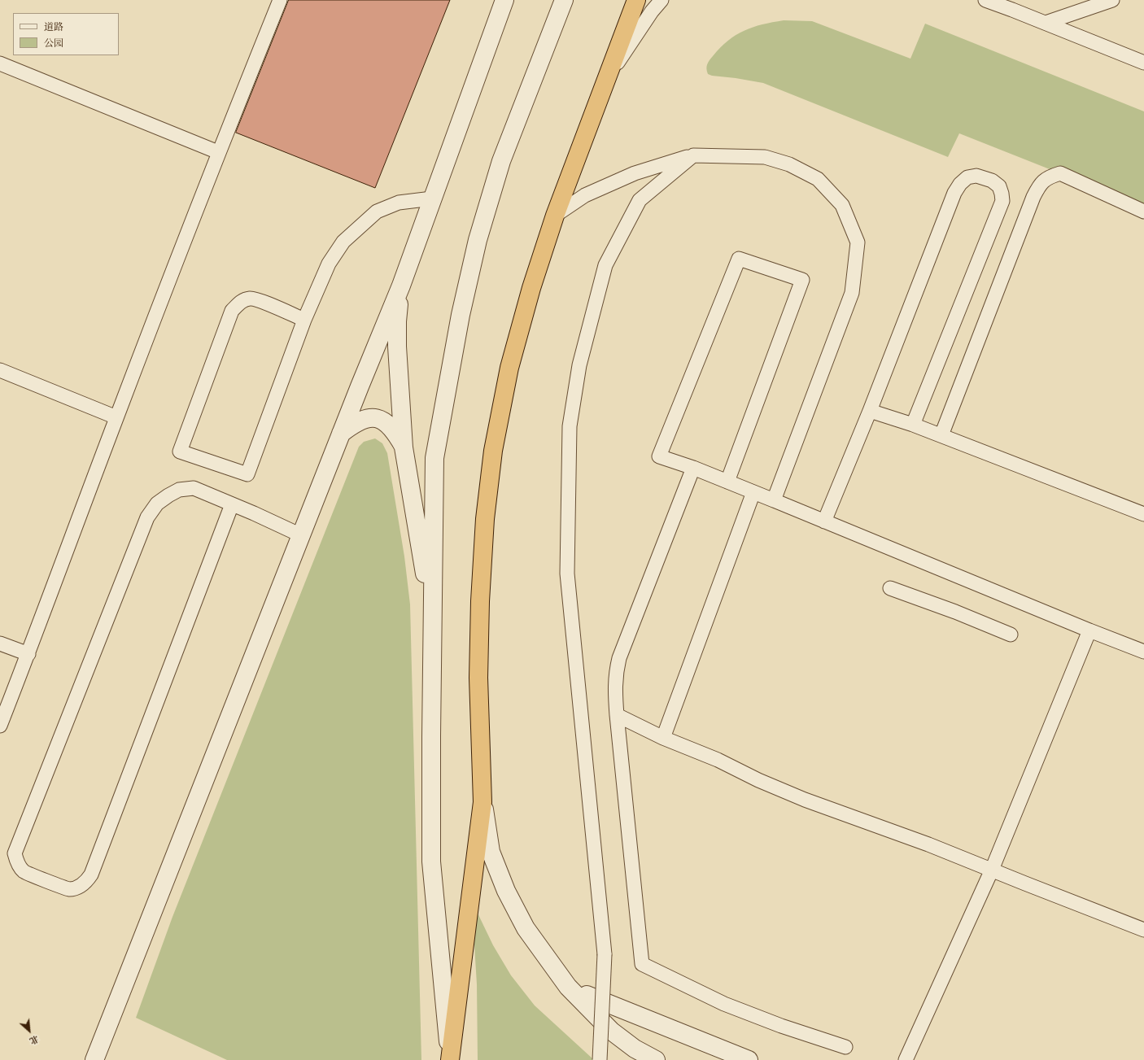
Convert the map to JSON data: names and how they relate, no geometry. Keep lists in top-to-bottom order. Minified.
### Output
{"legend":["道路","公园"],"north":"bottom right"}
